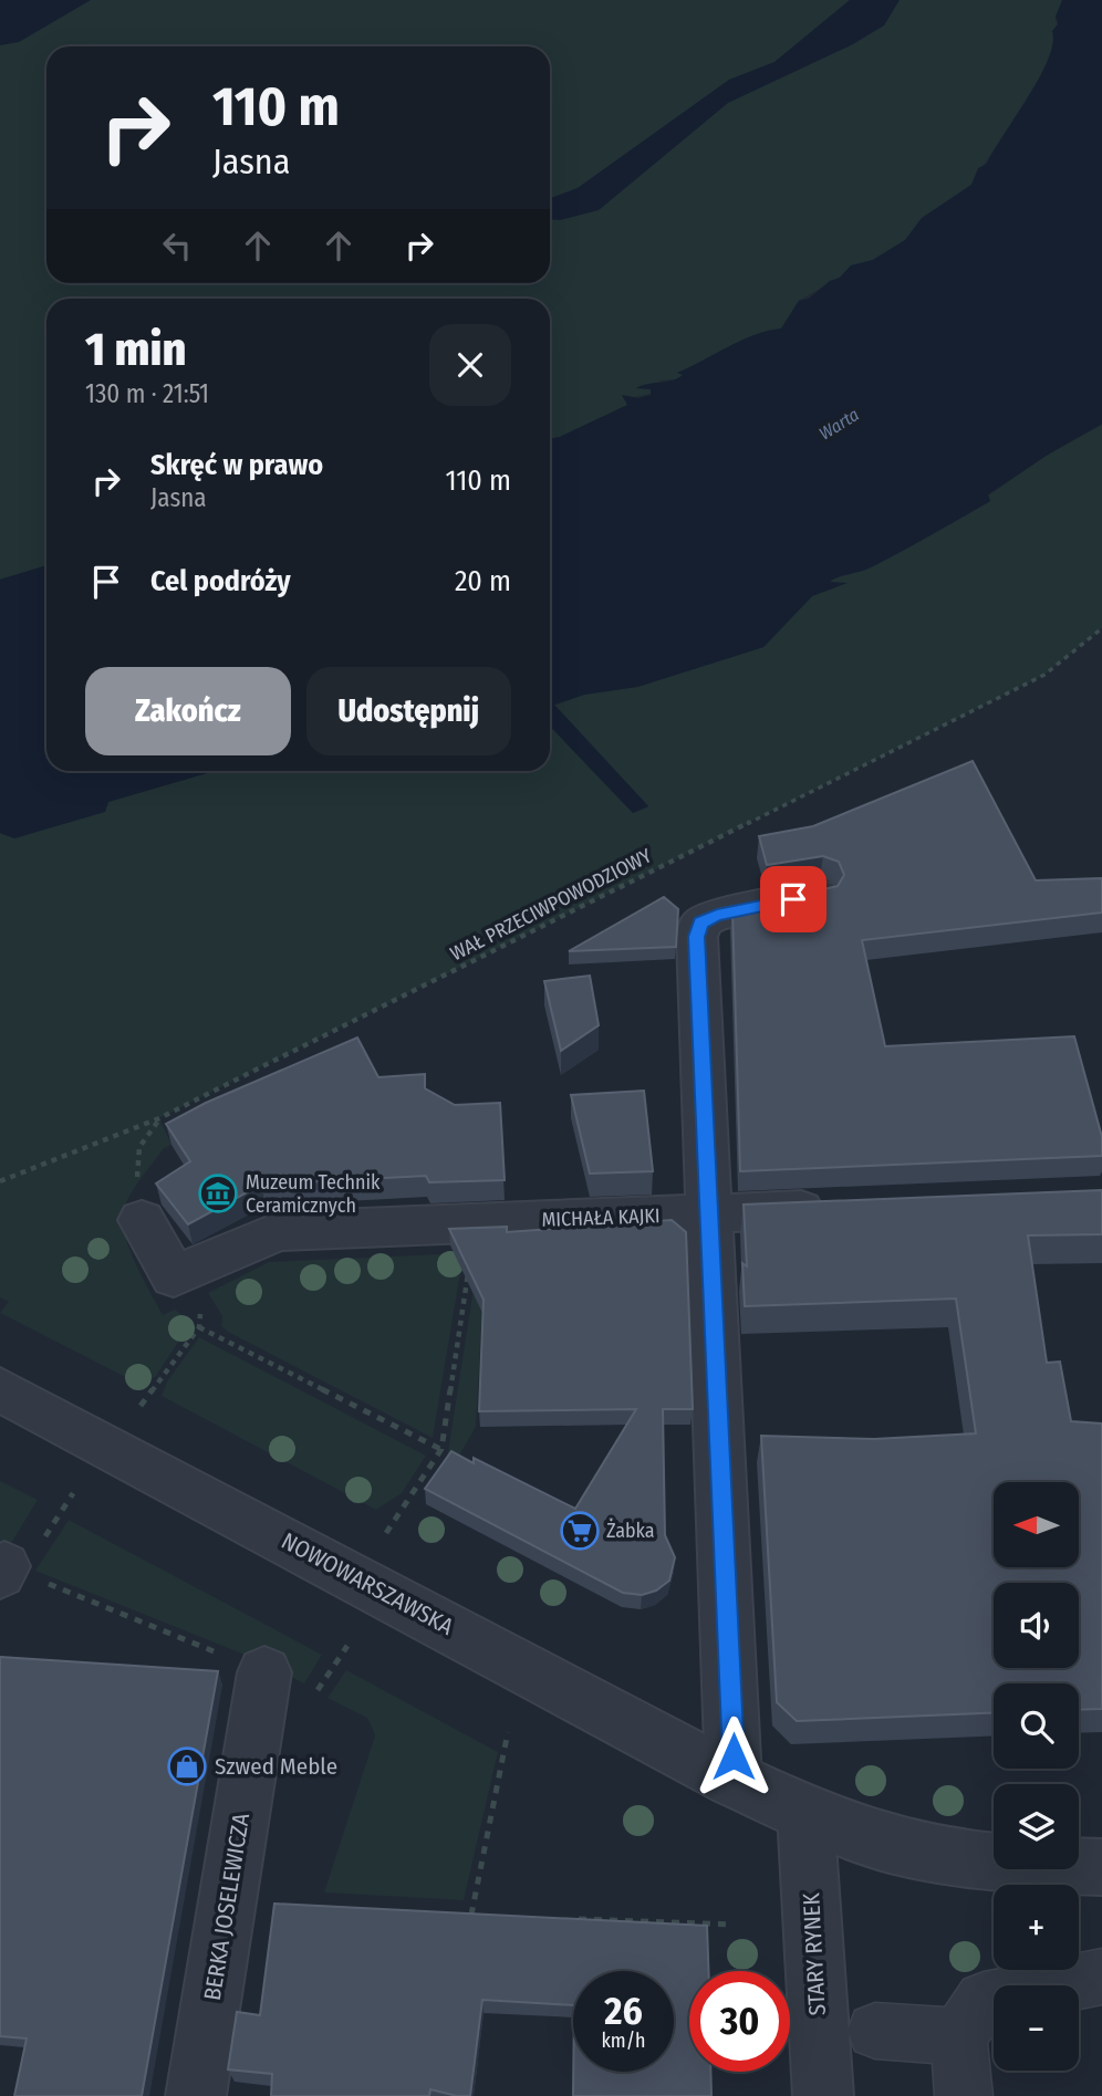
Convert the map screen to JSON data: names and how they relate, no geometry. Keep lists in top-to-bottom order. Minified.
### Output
{"streets":{"street":["MICHAŁA KAJKI","NOWOWARSZAWSKA","BERKA JOSELEWICZA","STARY RYNEK"],"path":["WAŁ PRZECIWPOWODZIOWY"]},"crossings":[["NOWOWARSZAWSKA","STARY RYNEK"]],"water":["Warta"],"places":{"museum":["Muzeum Technik Ceramicznych"],"supermarket":["Żabka"],"shop":["Szwed Meble"]},"north":"left","page":{"turn":["110 m","Jasna"],"heading":["1 min","130 m · 21:51"],"list":[{"name":"Skręć w prawo","note":"Jasna","value":"110 m"},{"name":"Cel podróży","value":"20 m"}],"buttons":["Zakończ","Udostępnij"],"map_buttons":["+","−"],"speed":"26 km/h","limit":"30"}}
